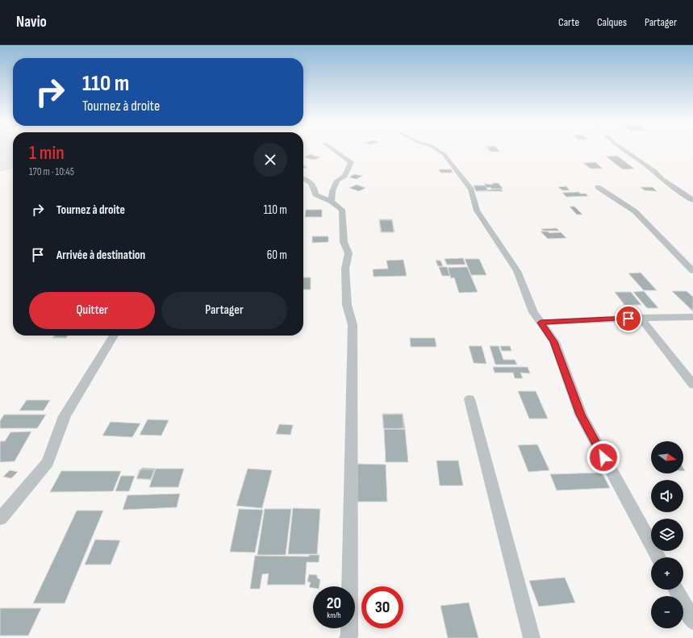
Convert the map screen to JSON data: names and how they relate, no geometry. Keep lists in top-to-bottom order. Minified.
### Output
{"north":"right","page":{"header":"Navio","nav":["Carte","Calques","Partager"],"turn":["110 m","Tournez à droite"],"heading":["1 min","170 m · 10:45"],"list":[{"name":"Tournez à droite","value":"110 m"},{"name":"Arrivée à destination","value":"60 m"}],"buttons":["Quitter","Partager"],"map_buttons":["+","−"],"speed":"20 km/h","limit":"30"}}
